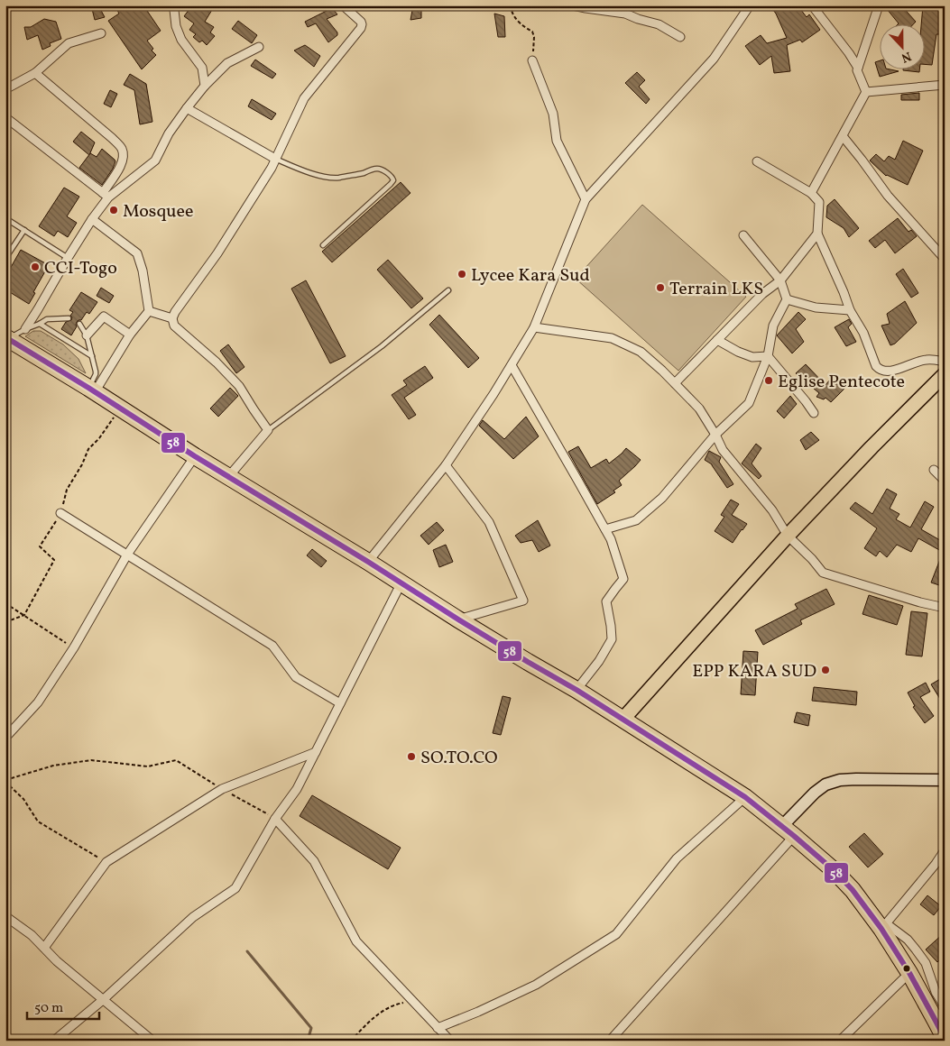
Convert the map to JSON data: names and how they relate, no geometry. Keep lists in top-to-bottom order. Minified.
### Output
{"places":["Mosquee","CCI-Togo","Lycee Kara Sud","Terrain LKS","Eglise Pentecote","EPP KARA SUD","SO.TO.CO"],"lines":["transit line 58"],"scale_bar":"50 m","north":"bottom"}
